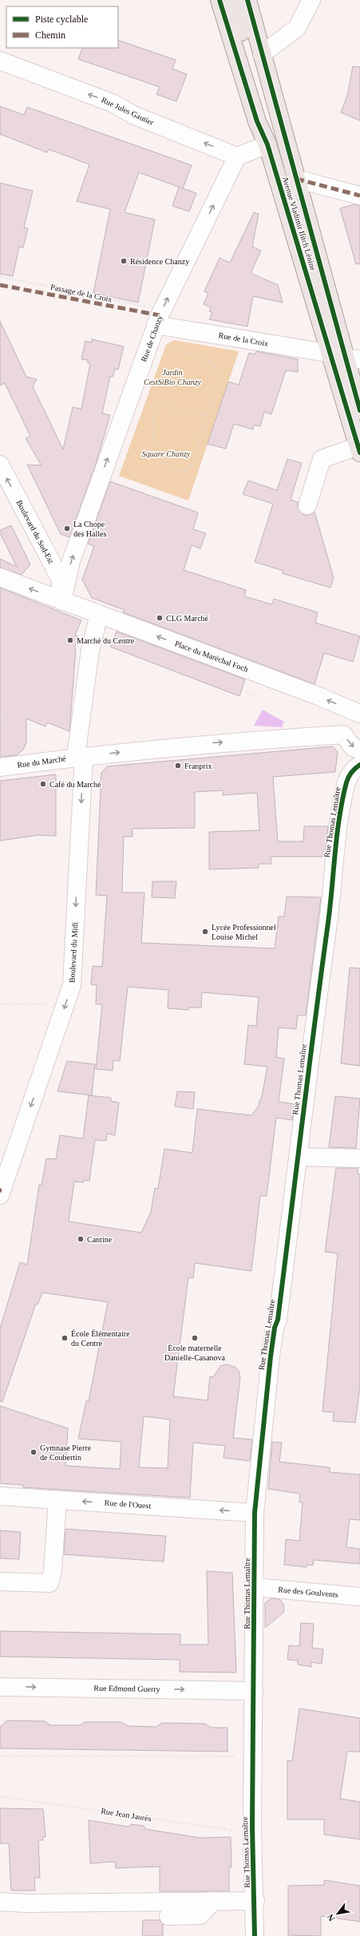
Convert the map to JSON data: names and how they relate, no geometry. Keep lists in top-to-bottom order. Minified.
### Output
{"streets":{"main road":["Avenue Vladimir Ilitch Lénine"],"street":["Rue Jules Gautier","Rue de Chanzy","Rue de la Croix","Boulevard du Sud-Est","Place du Maréchal Foch","Rue du Marché","Rue Thomas Lemaître","Boulevard du Midi","Rue de l'Ouest","Rue des Goulvents","Rue Edmond Guerry"],"path":["Passage de la Croix","Rue Jean Jaurès"]},"crossings":[["Rue Jules Gautier","Rue de Chanzy"],["Avenue Vladimir Ilitch Lénine","Rue de la Croix"],["Passage de la Croix","Rue de Chanzy"],["Passage de la Croix","Rue de la Croix"],["Rue de Chanzy","Rue de la Croix"],["Rue de Chanzy","Boulevard du Sud-Est"],["Rue de Chanzy","Place du Maréchal Foch"],["Boulevard du Sud-Est","Place du Maréchal Foch"],["Place du Maréchal Foch","Boulevard du Midi"],["Rue du Marché","Boulevard du Midi"],["Rue Thomas Lemaître","Rue de l'Ouest"],["Rue Thomas Lemaître","Rue des Goulvents"],["Rue Thomas Lemaître","Rue Edmond Guerry"],["Rue Thomas Lemaître","Rue Jean Jaurès"]],"one_way":["Rue Jules Gautier","Rue de Chanzy","Boulevard du Sud-Est","Boulevard du Midi","Rue de l'Ouest","Rue Edmond Guerry"],"parks":["Jardin CestSiBio Chanzy","Square Chanzy"],"places":["Résidence Chanzy","La Chope des Halles","CLG Marché","Marché du Centre","Franprix","Café du Marché","Lycée Professionnel Louise Michel","Cantine","École Élémentaire du Centre","École maternelle Danielle-Casanova","Gymnase Pierre de Coubertin"],"legend":["Piste cyclable","Chemin"],"north":"bottom left"}
